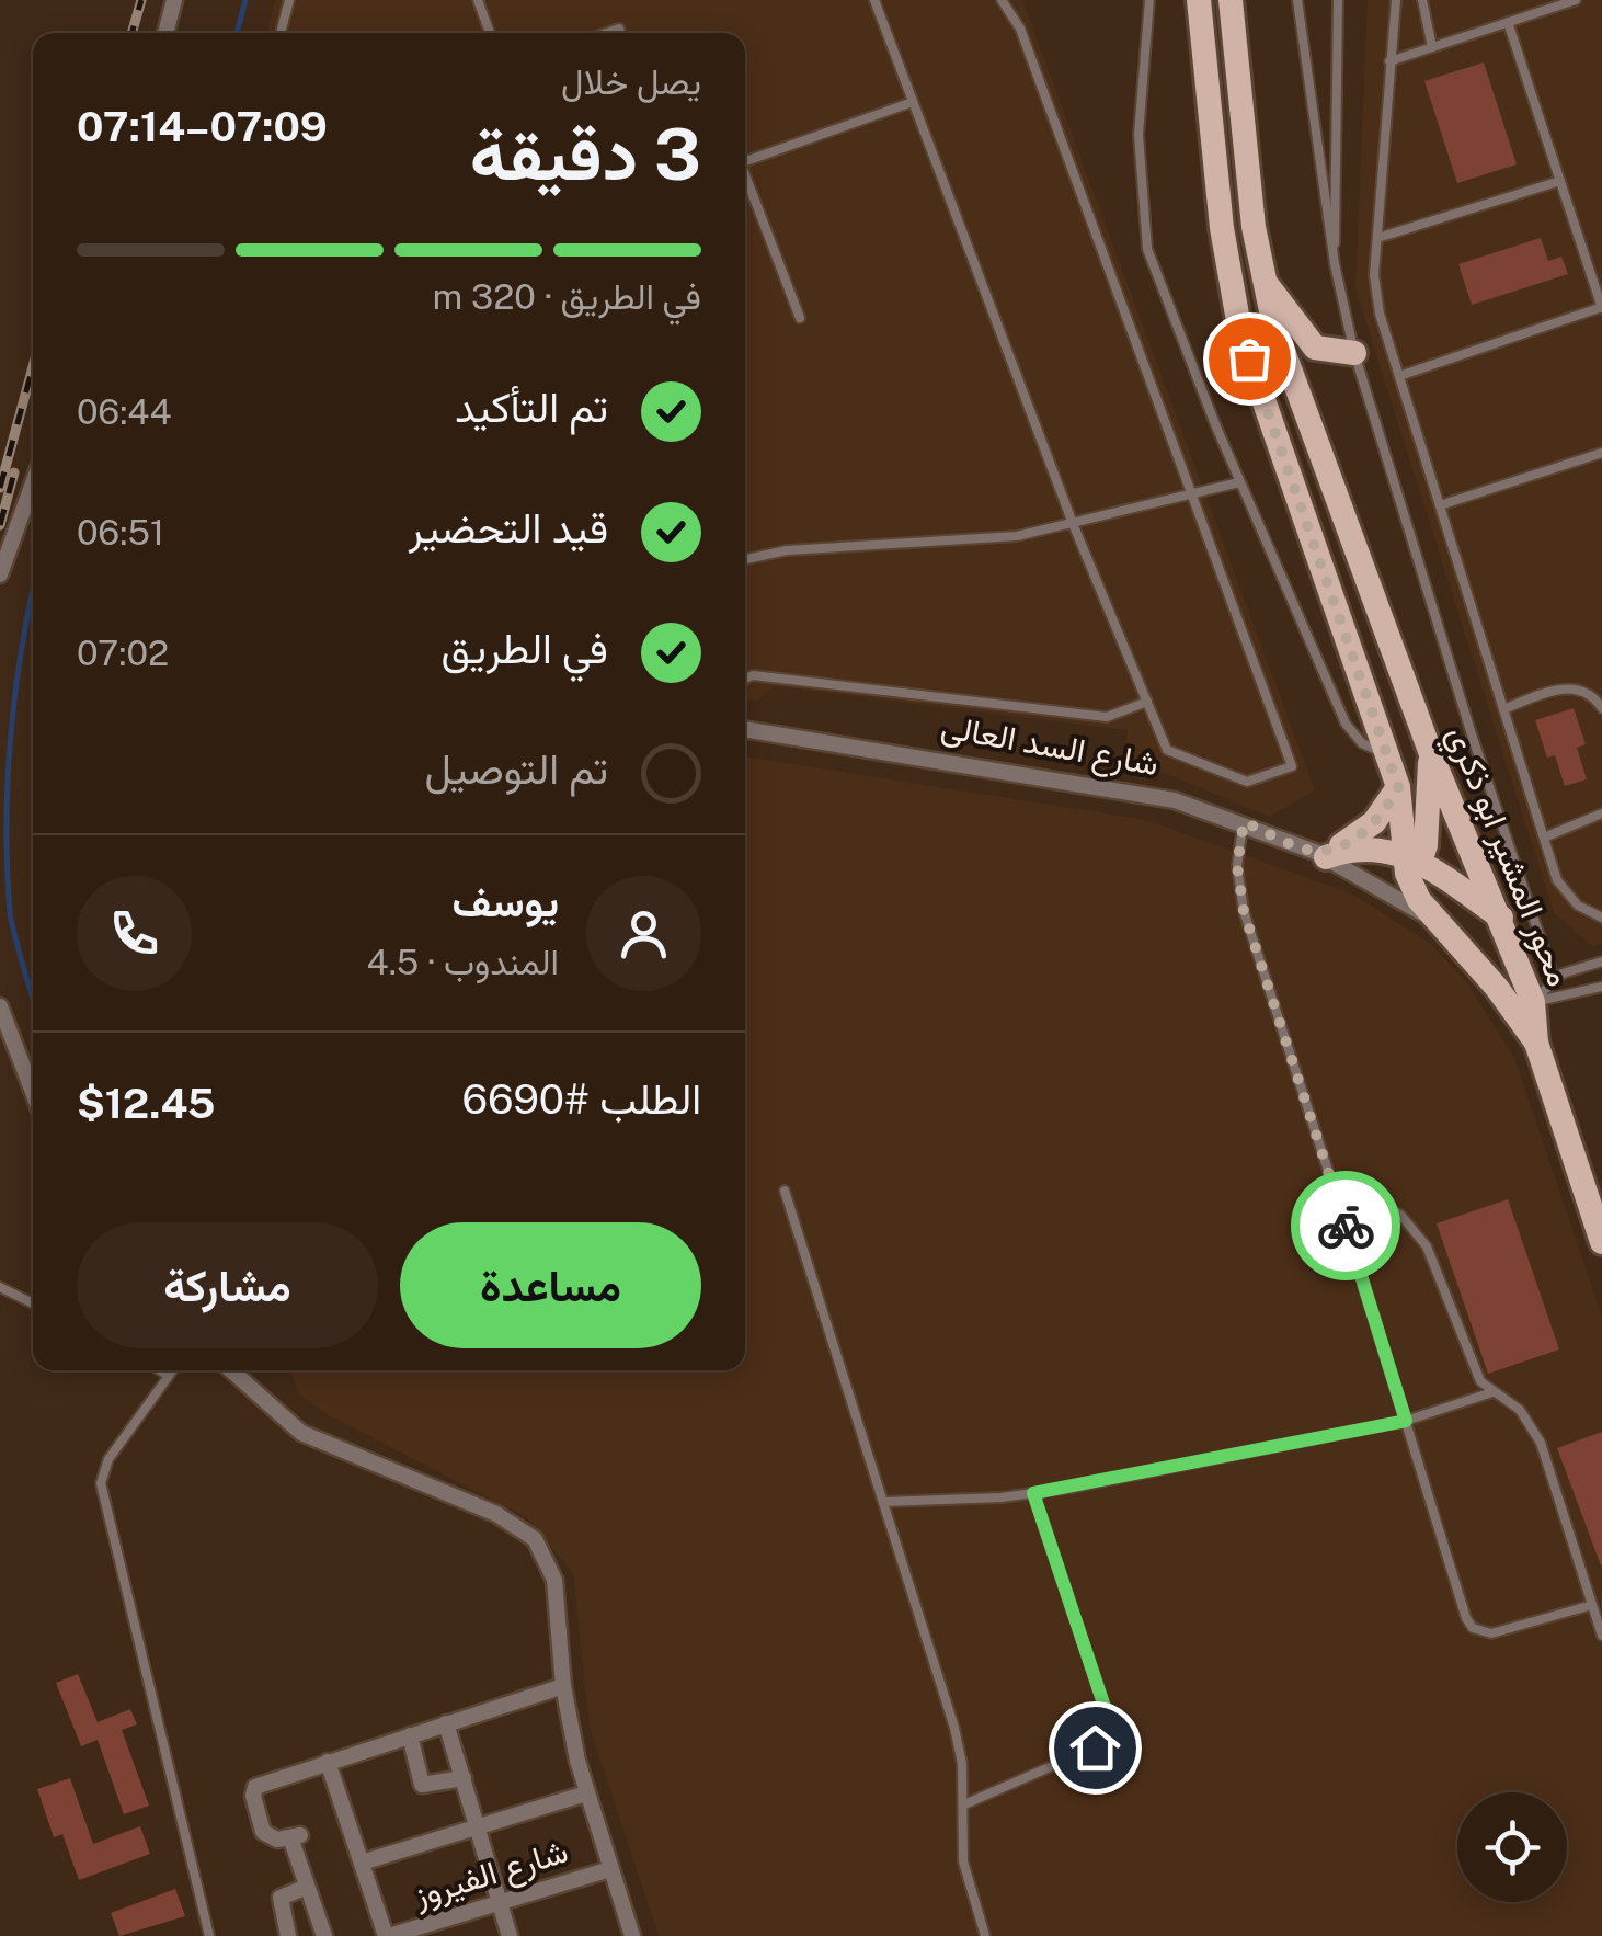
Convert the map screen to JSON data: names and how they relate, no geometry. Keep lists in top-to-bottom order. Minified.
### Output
{"streets":{"main road":["محور المشير ابو ذكري"],"street":["شارع السد العالى","شارع الفيروز"]},"crossings":[["شارع السد العالى","محور المشير ابو ذكري"]],"page":{"heading":["3 دقيقة","يصل خلال","07:09–07:14"],"panel":["يوسف","المندوب · 4.5","الطلب #6690","$12.45"],"bar":"في الطريق · 320 m","list":[["تم التأكيد","06:44"],["قيد التحضير","06:51"],["في الطريق","07:02"],"تم التوصيل"],"buttons":["مساعدة","مشاركة"]}}
